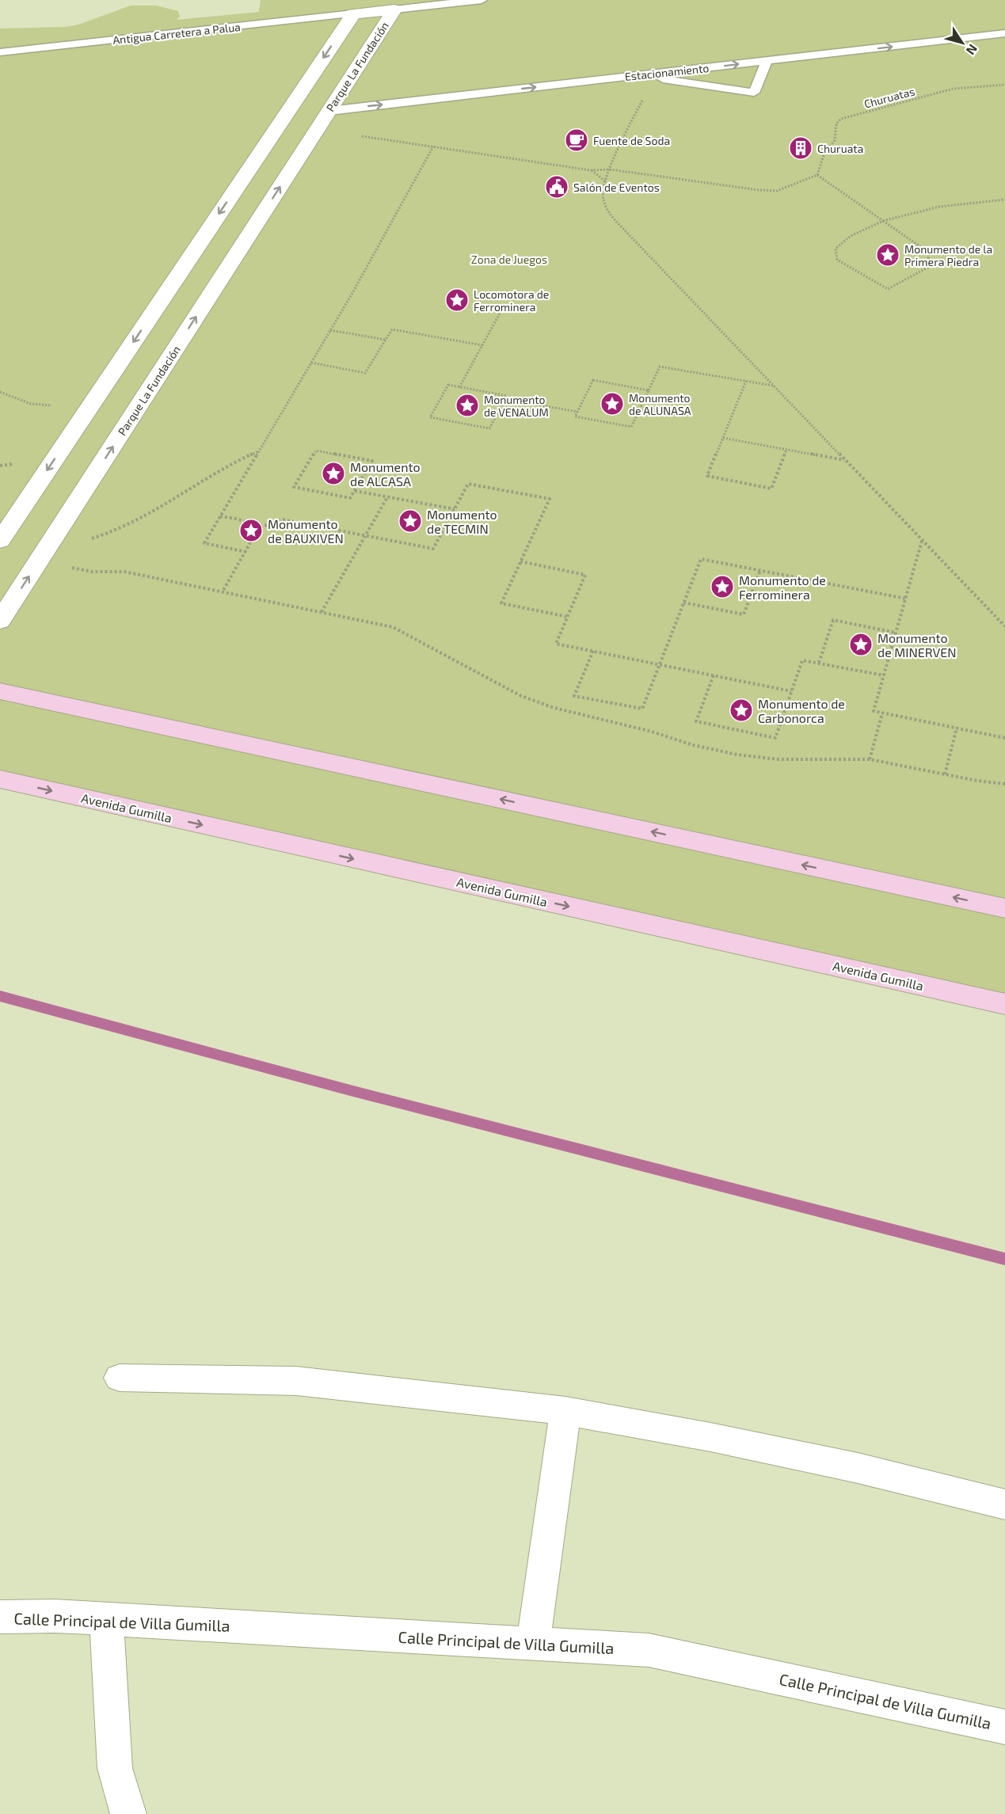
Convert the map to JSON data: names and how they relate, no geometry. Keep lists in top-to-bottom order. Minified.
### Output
{"streets":{"main road":["Avenida Gumilla"],"street":["Parque La Fundación","Calle Principal de Villa Gumilla"],"lane":["Antigua Carretera a Palua","Estacionamiento"],"path":["Churuatas"]},"crossings":[["Antigua Carretera a Palua","Parque La Fundación"],["Parque La Fundación","Estacionamiento"]],"one_way":["Estacionamiento"],"parks":["Zona de Juegos"],"places":{"cafe":["Fuente de Soda"],"building":["Churuata"],"public building":["Salón de Eventos"],"place":["Monumento de la Primera Piedra","Locomotora de Ferrominera","Monumento de ALUNASA","Monumento de VENALUM","Monumento de ALCASA","Monumento de TECMIN","Monumento de BAUXIVEN","Monumento de Ferrominera","Monumento de MINERVEN","Monumento de Carbonorca"]},"north":"bottom right"}
